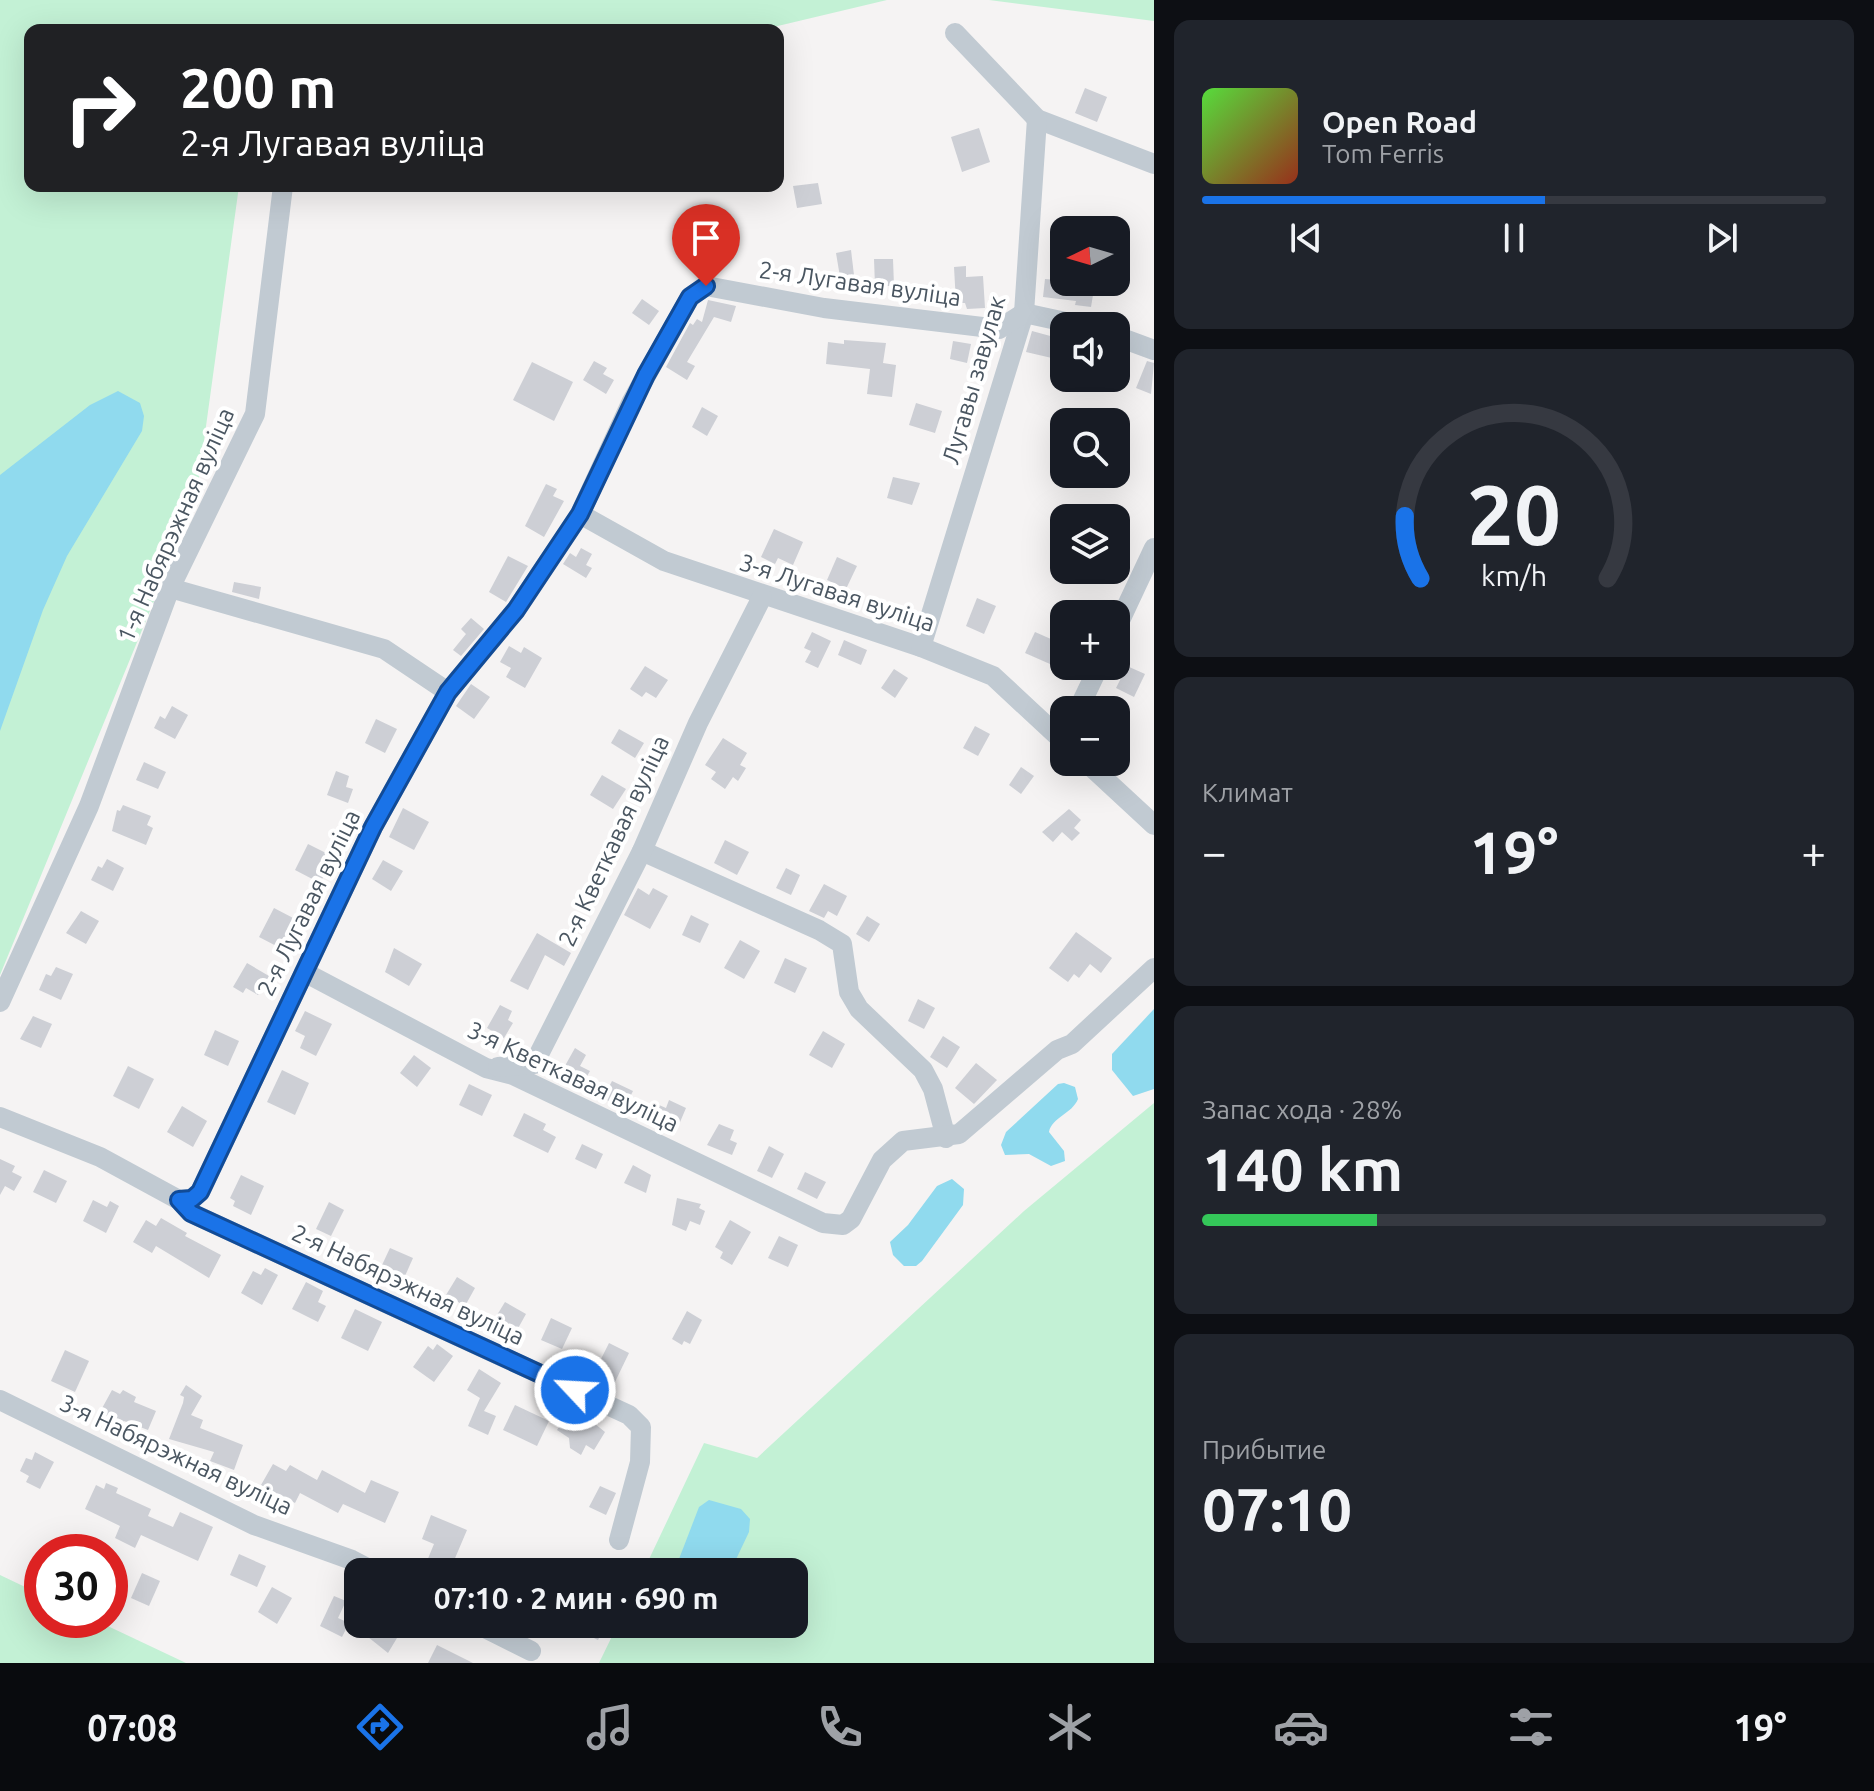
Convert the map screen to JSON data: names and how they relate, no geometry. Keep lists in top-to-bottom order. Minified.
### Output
{"streets":{"street":["2-я Лугавая вуліца","Лугавы завулак","1-я Набярэжная вуліца","3-я Лугавая вуліца","2-я Кветкавая вуліца","3-я Кветкавая вуліца","2-я Набярэжная вуліца","3-я Набярэжная вуліца"]},"crossings":[["2-я Лугавая вуліца","Лугавы завулак"],["2-я Лугавая вуліца","3-я Лугавая вуліца"],["2-я Лугавая вуліца","3-я Кветкавая вуліца"],["2-я Лугавая вуліца","2-я Набярэжная вуліца"],["Лугавы завулак","3-я Лугавая вуліца"],["3-я Лугавая вуліца","2-я Кветкавая вуліца"],["2-я Кветкавая вуліца","3-я Кветкавая вуліца"]],"north":"left","page":{"turn":["200 m","2-я Лугавая вуліца"],"song":["Open Road","Tom Ferris"],"map_buttons":["+","−"],"tile":["Климат",["Запас хода · 28%","140 km"],["Прибытие","07:10"]],"heat":["−","19°","+"],"limit":"30","trip":"07:10 · 2 мин · 690 m","tabs":["07:08","19°"],"gauge":["20","km/h"]}}
